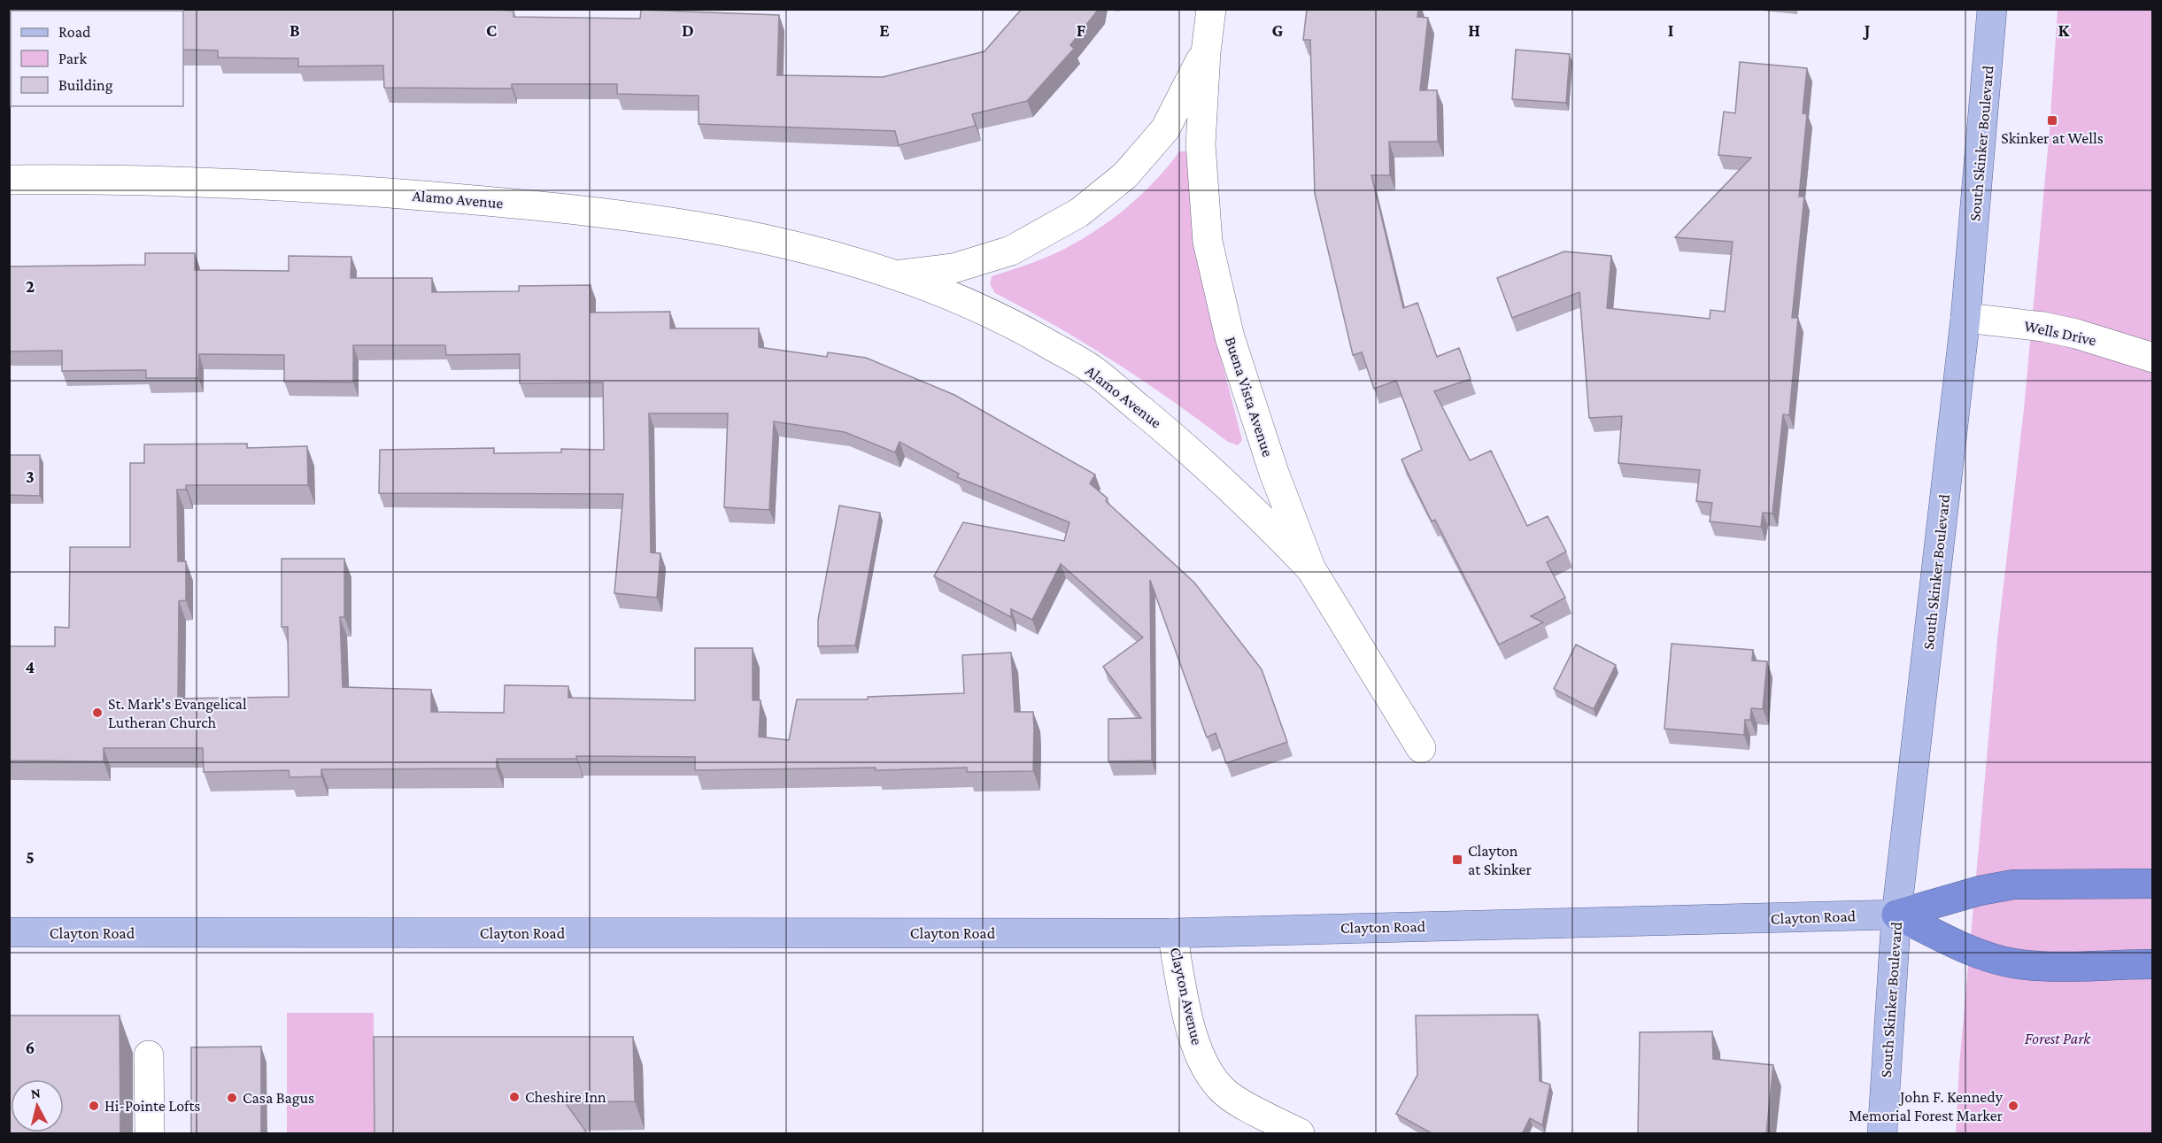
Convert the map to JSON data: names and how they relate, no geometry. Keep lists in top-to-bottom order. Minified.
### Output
{"streets":{"main road":["South Skinker Boulevard","Clayton Road"],"street":["Alamo Avenue","Wells Drive","Buena Vista Avenue","Clayton Avenue"]},"crossings":[["South Skinker Boulevard","Wells Drive"],["South Skinker Boulevard","Clayton Road"],["Alamo Avenue","Buena Vista Avenue"],["Clayton Road","Clayton Avenue"]],"parks":["Forest Park"],"places":{"transit":["Skinker at Wells","Clayton at Skinker"],"other":["St. Mark's Evangelical Lutheran Church","Cheshire Inn","Casa Bagus","Hi-Pointe Lofts","John F. Kennedy Memorial Forest Marker"]},"legend":["Road","Park","Building"],"north":"top","grid":{"columns":["B","C","D","E","F","G","H","I","J","K"],"rows":["2","3","4","5","6"]}}
